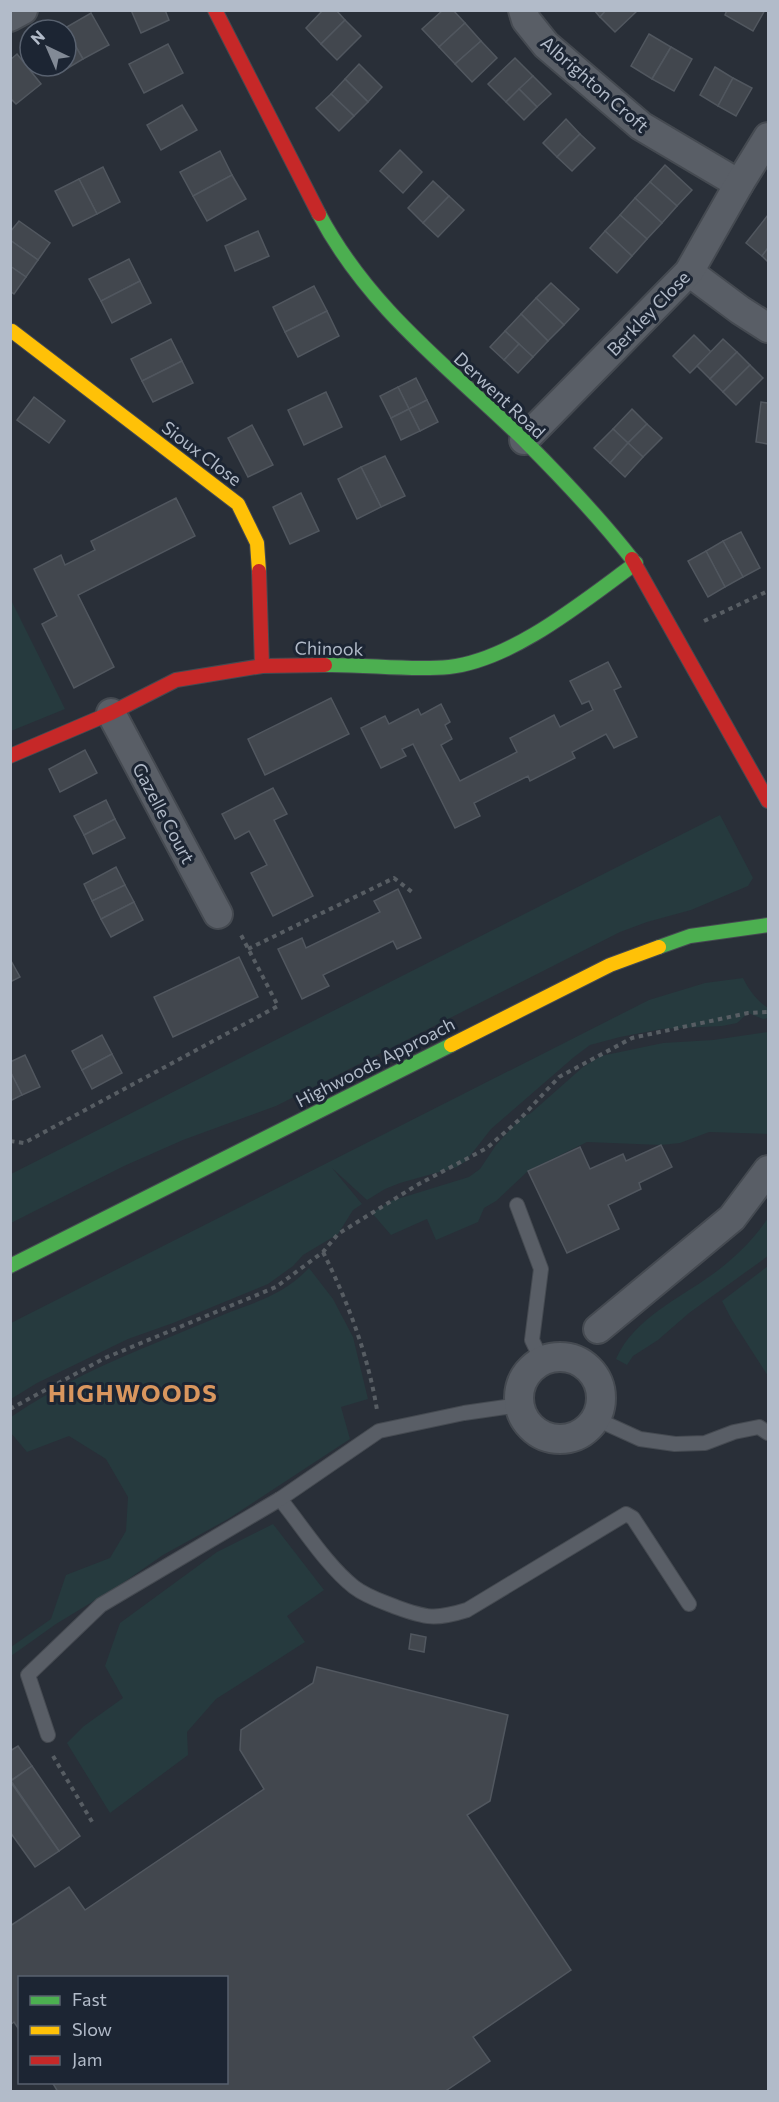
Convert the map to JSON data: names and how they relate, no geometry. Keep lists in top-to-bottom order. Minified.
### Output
{"streets":{"street":["Albrighton Croft","Berkley Close","Derwent Road","Sioux Close","Chinook","Gazelle Court","Highwoods Approach"]},"crossings":[["Albrighton Croft","Berkley Close"],["Berkley Close","Derwent Road"],["Derwent Road","Chinook"],["Sioux Close","Chinook"],["Chinook","Gazelle Court"]],"districts":["HIGHWOODS"],"legend":["Fast","Slow","Jam"],"north":"top left"}
